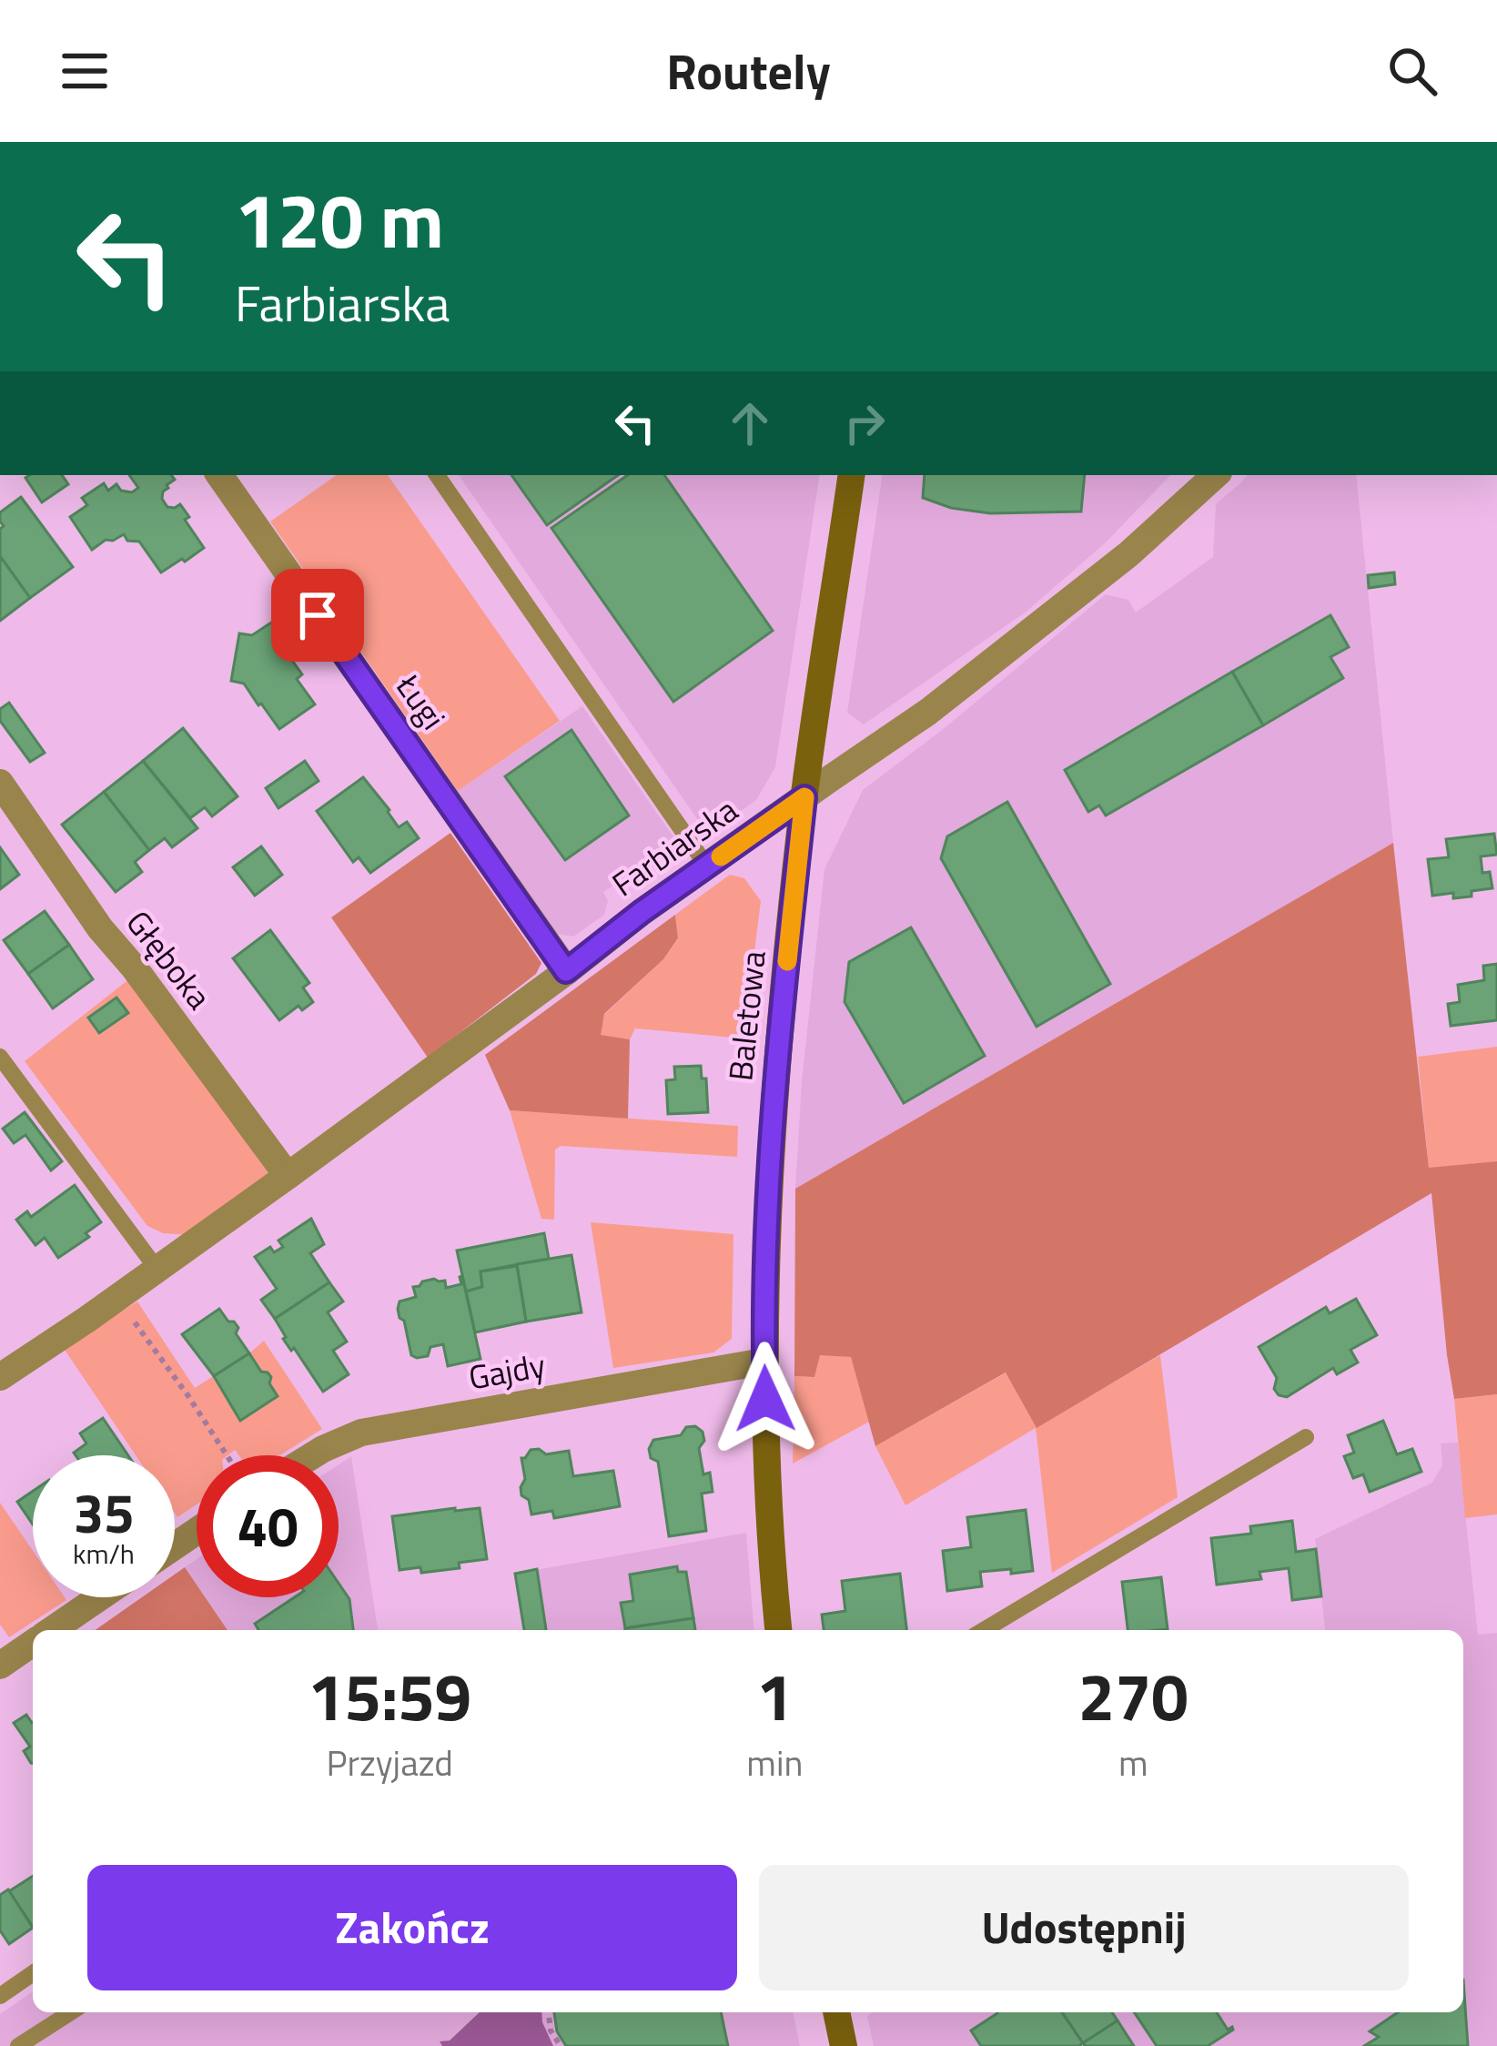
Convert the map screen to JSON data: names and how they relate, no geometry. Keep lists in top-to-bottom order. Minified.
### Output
{"streets":{"street":["Ługi","Farbiarska","Głęboka","Baletowa","Gajdy"]},"crossings":[["Ługi","Farbiarska"],["Farbiarska","Głęboka"],["Farbiarska","Baletowa"],["Baletowa","Gajdy"]],"page":{"header":"Routely","turn":["120 m","Farbiarska"],"speed":"35 km/h","limit":"40","eta":["15:59","Przyjazd","1","min","270","m"],"buttons":["Zakończ","Udostępnij"]}}
